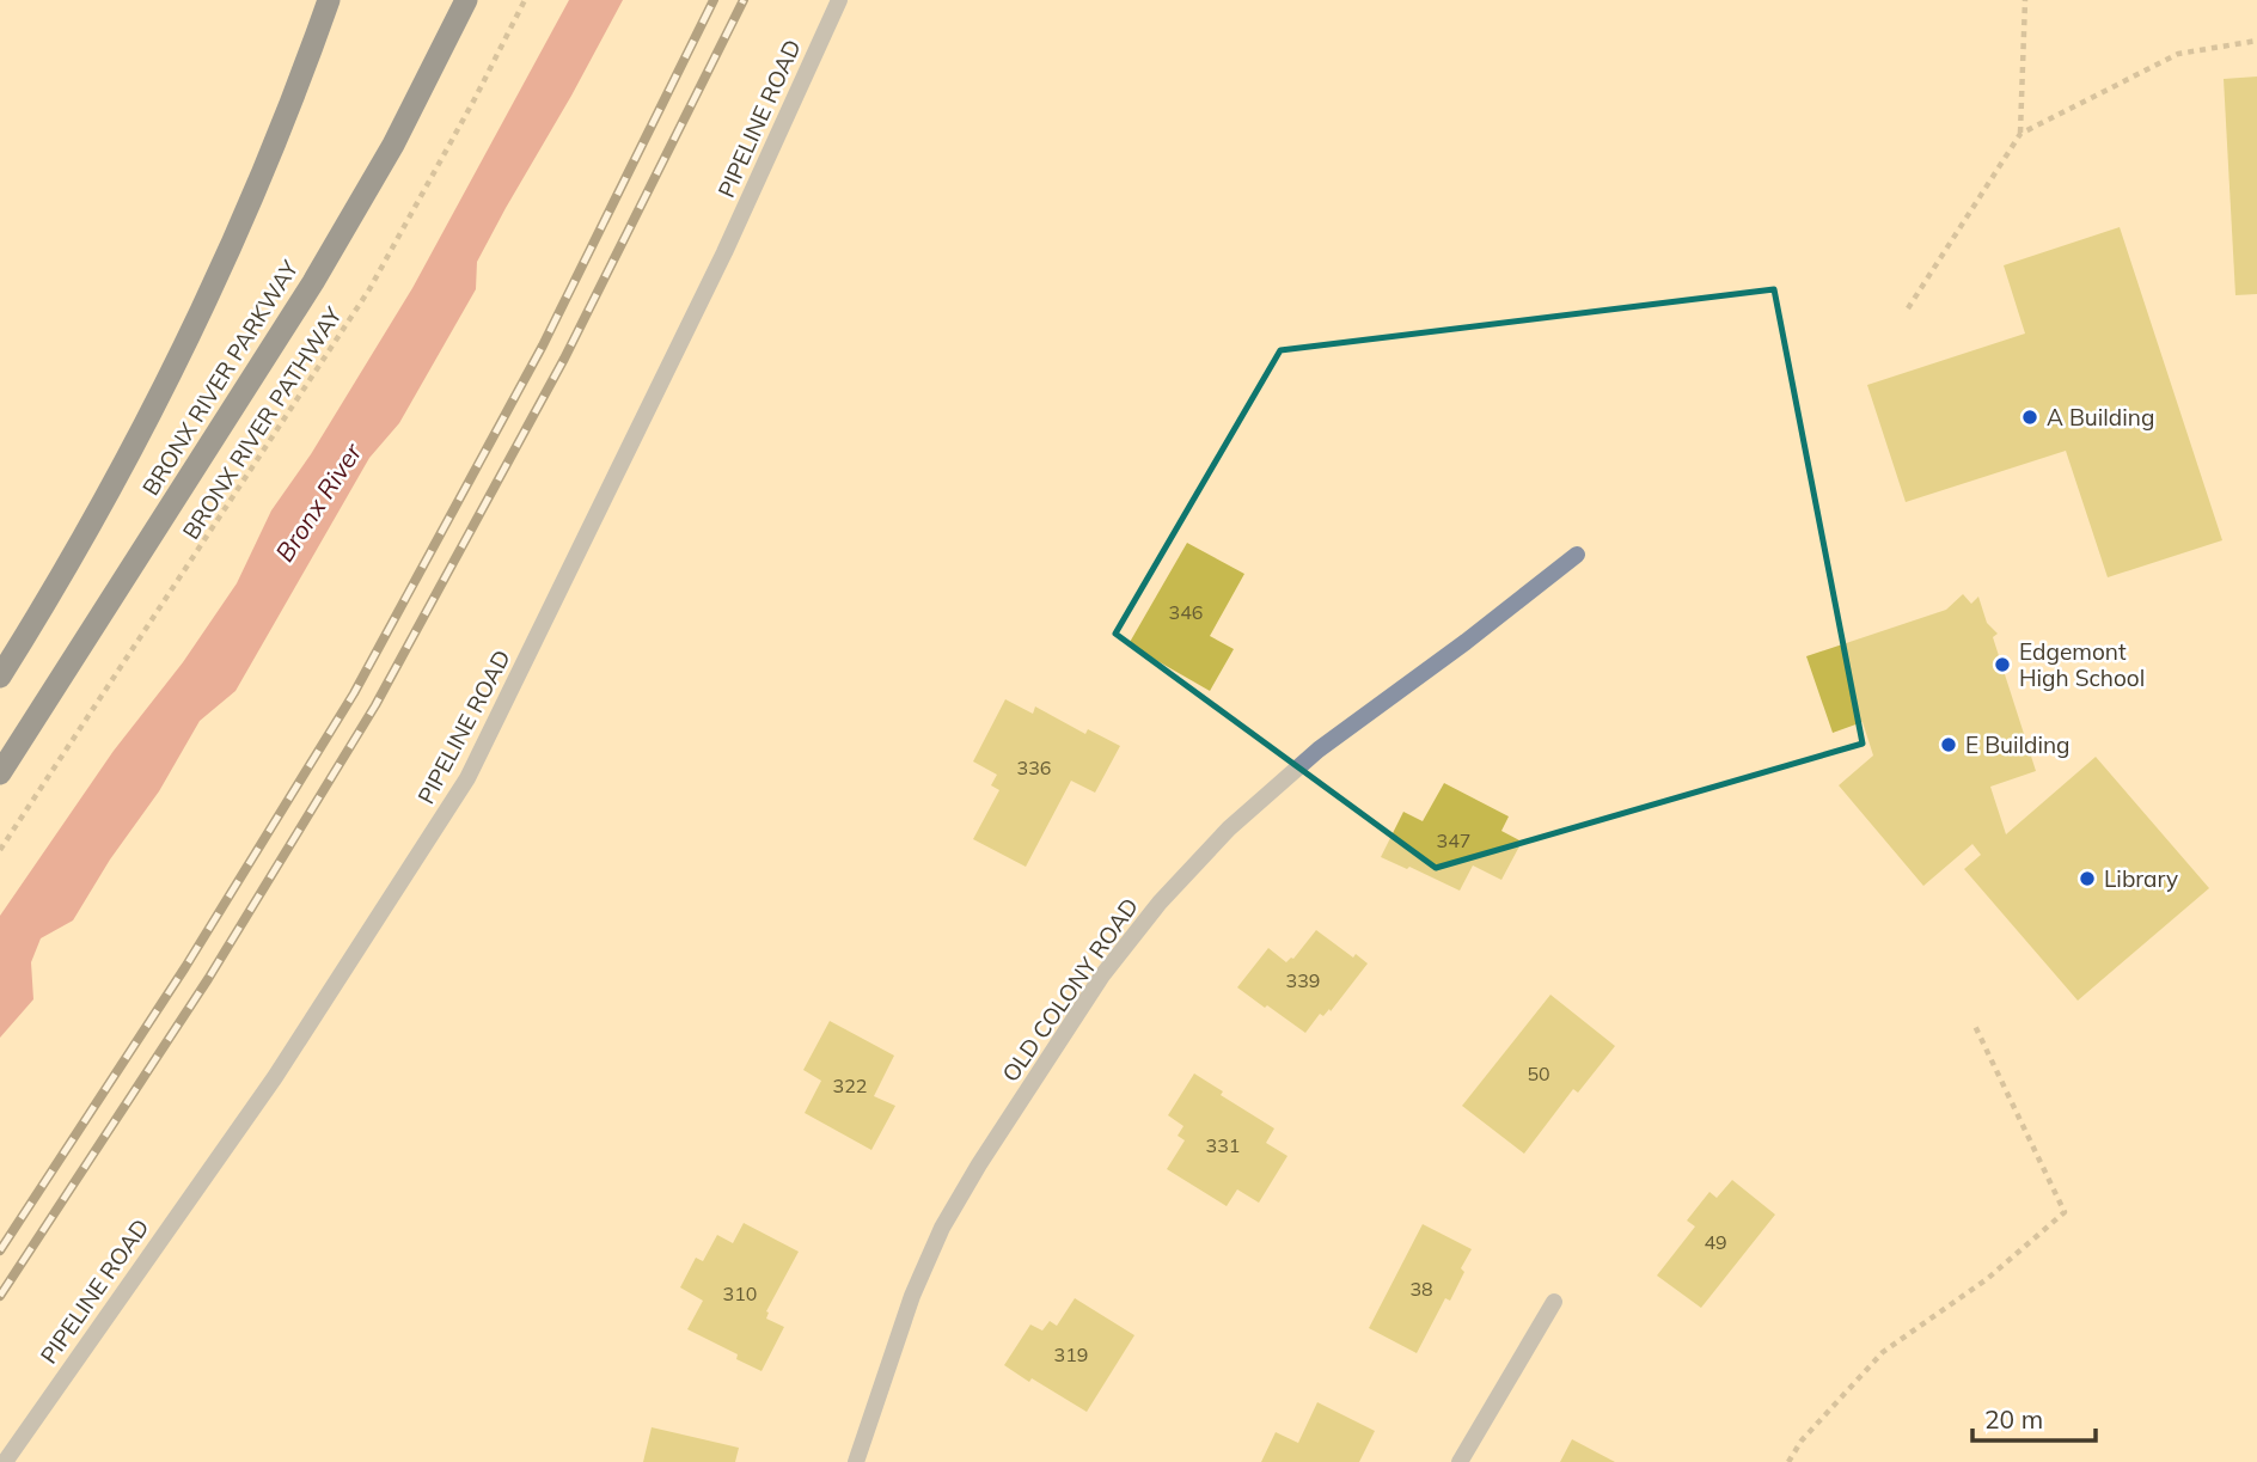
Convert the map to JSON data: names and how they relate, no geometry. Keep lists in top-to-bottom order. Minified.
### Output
{"streets":{"highway":["BRONX RIVER PARKWAY"],"street":["PIPELINE ROAD","OLD COLONY ROAD"],"path":["BRONX RIVER PATHWAY"]},"water":["Bronx River"],"places":["A Building","Edgemont High School","E Building","Library"],"house_numbers":["346","336","347","339","50","322","331","49","38","310","319"],"scale_bar":"20 m"}
